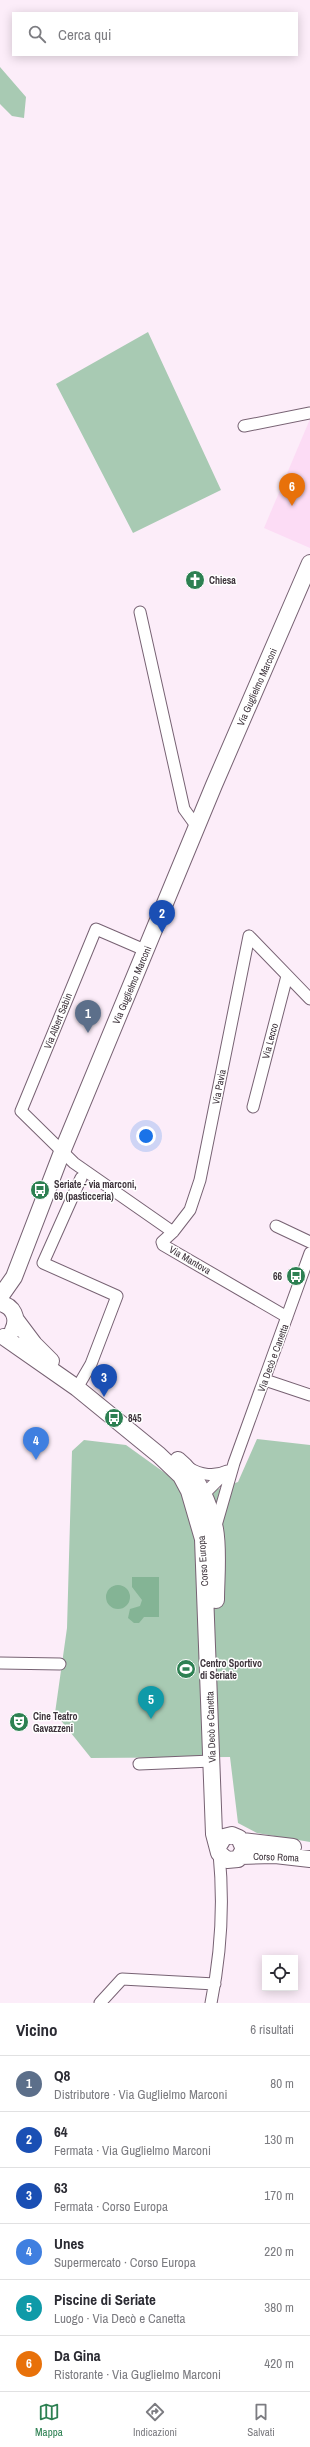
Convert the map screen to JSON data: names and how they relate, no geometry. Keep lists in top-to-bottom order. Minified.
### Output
{"streets":{"street":["Via Guglielmo Marconi","Via Albert Sabin","Via Lecco","Via Pavia","Via Mantova","Via Decò e Canetta","Corso Europa","Corso Roma"]},"crossings":[["Via Guglielmo Marconi","Via Albert Sabin"],["Via Guglielmo Marconi","Via Mantova"],["Via Guglielmo Marconi","Corso Europa"],["Via Albert Sabin","Via Mantova"],["Via Lecco","Via Pavia"],["Via Pavia","Via Mantova"],["Via Mantova","Via Decò e Canetta"],["Via Decò e Canetta","Corso Europa"],["Via Decò e Canetta","Corso Roma"]],"places":{"church":["Chiesa"],"bus stop":["Seriate - via marconi, 69 (pasticceria)","66","845"],"sports":["Centro Sportivo di Seriate"],"theatre":["Cine Teatro Gavazzeni"]},"page":{"search":"Cerca qui","pins":["6","2","1","3","4","5"],"heading":["Vicino","6 risultati"],"list":[{"mark":"1","name":"Q8","note":"Distributore · Via Guglielmo Marconi","value":"80 m"},{"mark":"2","name":"64","note":"Fermata · Via Guglielmo Marconi","value":"130 m"},{"mark":"3","name":"63","note":"Fermata · Corso Europa","value":"170 m"},{"mark":"4","name":"Unes","note":"Supermercato · Corso Europa","value":"220 m"},{"mark":"5","name":"Piscine di Seriate","note":"Luogo · Via Decò e Canetta","value":"380 m"},{"mark":"6","name":"Da Gina","note":"Ristorante · Via Guglielmo Marconi","value":"420 m"}],"nav":["Mappa","Indicazioni","Salvati"]}}
